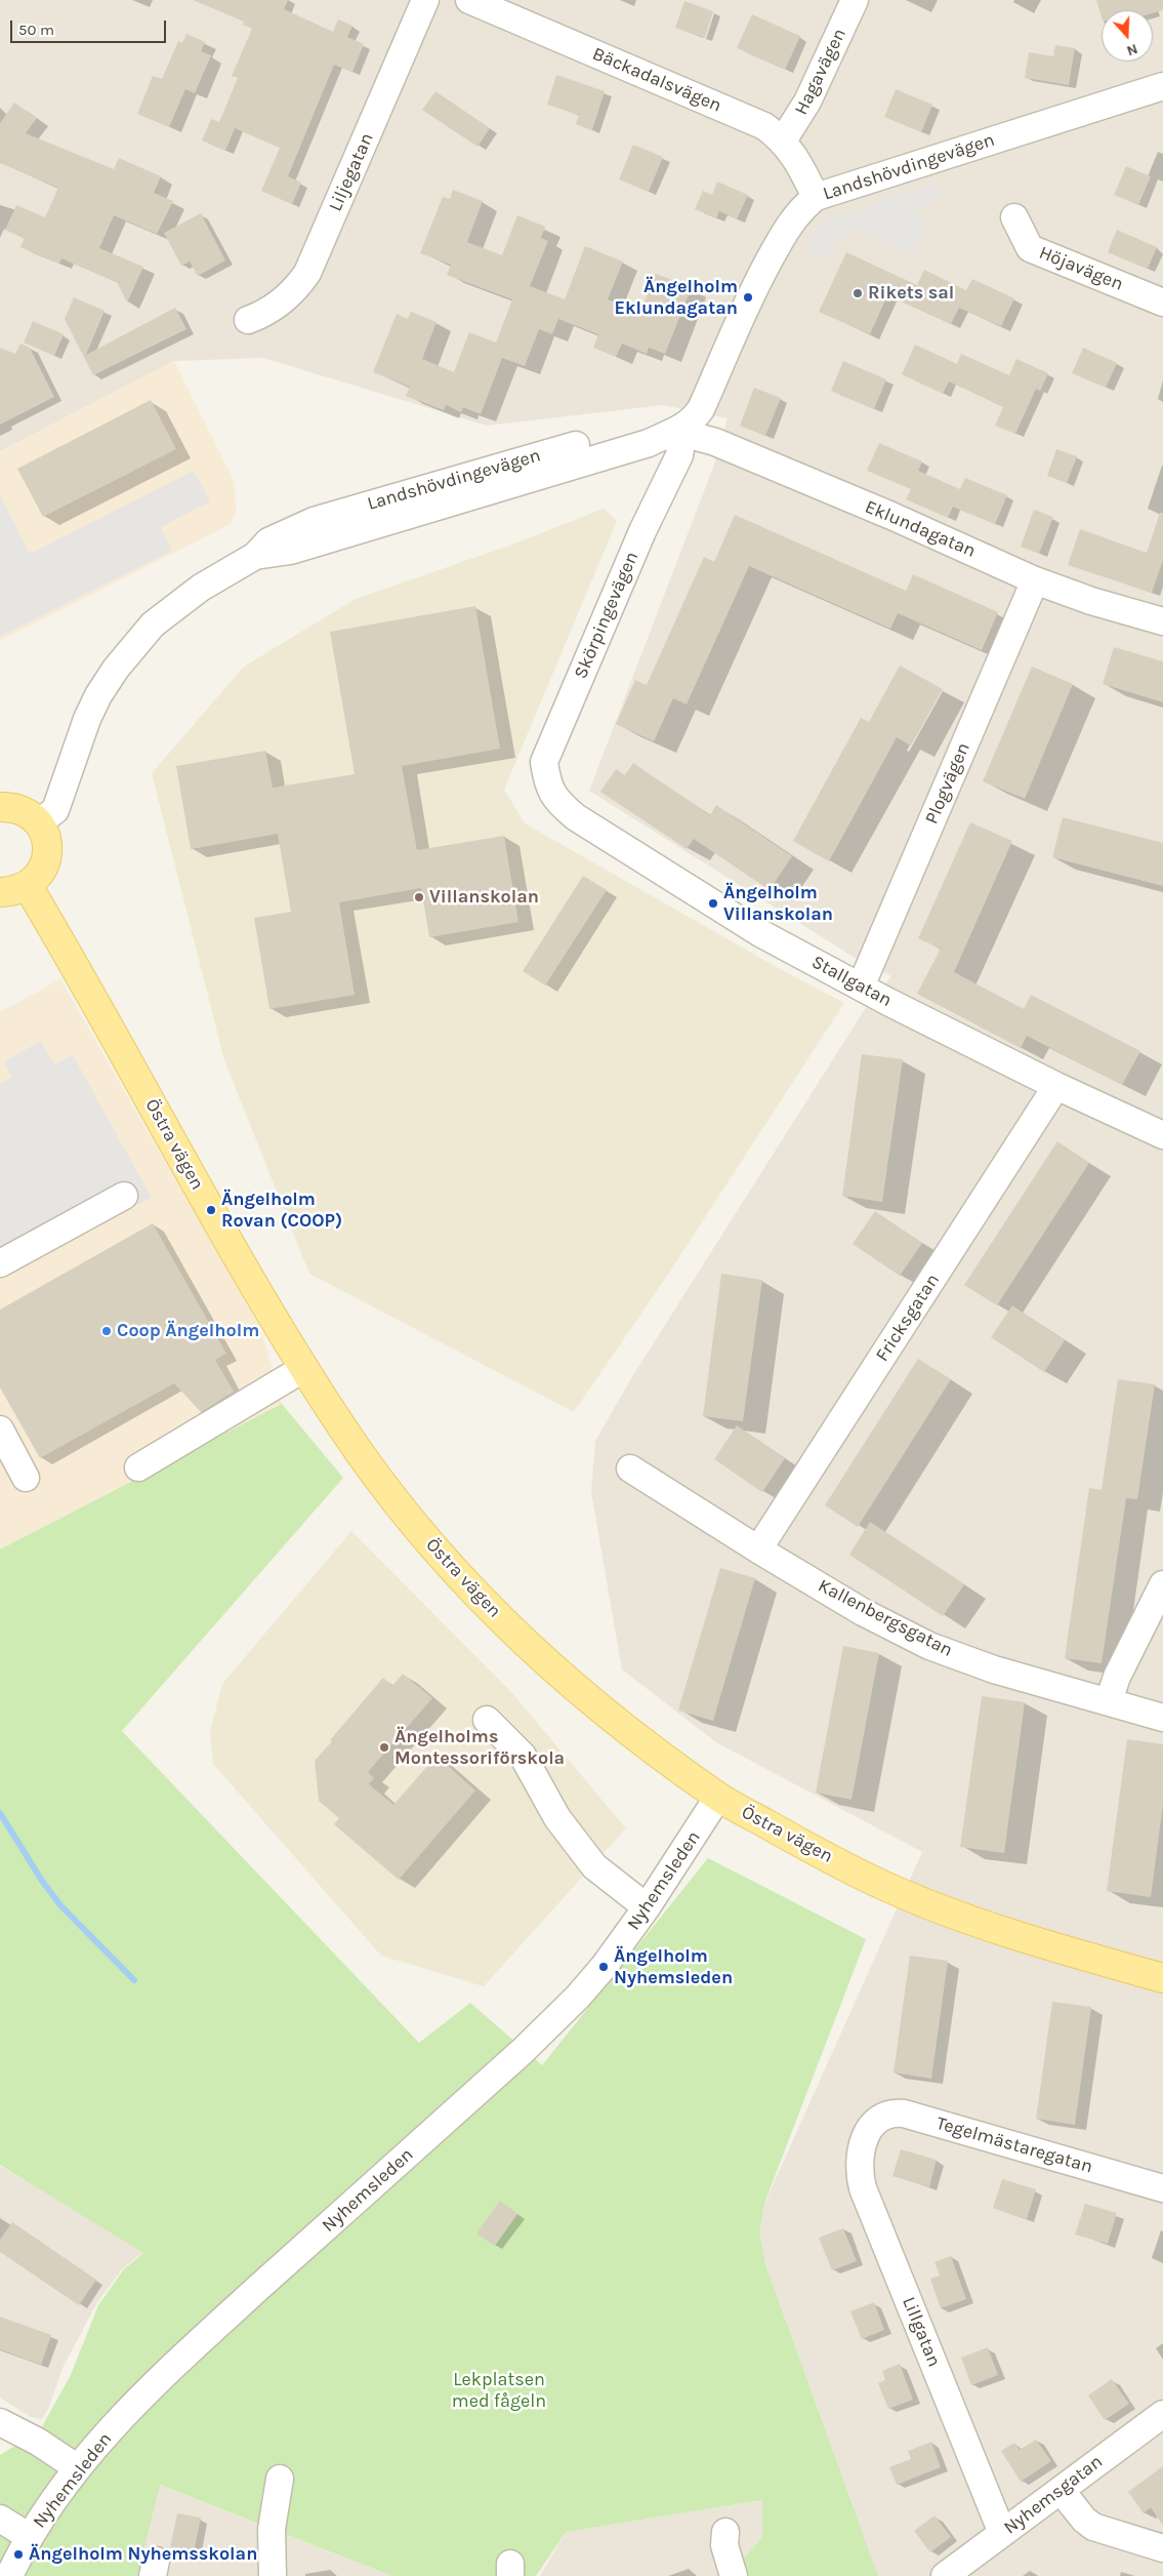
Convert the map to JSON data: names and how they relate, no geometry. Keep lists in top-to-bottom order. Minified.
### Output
{"streets":{"main road":["Östra vägen"],"street":["Hagavägen","Bäckadalsvägen","Landshövdingevägen","Liljegatan","Höjavägen","Eklundagatan","Skörpingevägen","Plogvägen","Stallgatan","Fricksgatan","Kallenbergsgatan","Nyhemsleden","Tegelmästaregatan","Lillgatan","Nyhemsgatan"]},"crossings":[["Hagavägen","Bäckadalsvägen"],["Bäckadalsvägen","Landshövdingevägen"],["Landshövdingevägen","Eklundagatan"],["Landshövdingevägen","Skörpingevägen"],["Eklundagatan","Skörpingevägen"],["Eklundagatan","Plogvägen"],["Skörpingevägen","Stallgatan"],["Plogvägen","Stallgatan"],["Stallgatan","Fricksgatan"],["Östra vägen","Nyhemsleden"],["Fricksgatan","Kallenbergsgatan"],["Tegelmästaregatan","Lillgatan"],["Lillgatan","Nyhemsgatan"]],"parks":["Lekplatsen med fågeln"],"places":["Rikets sal","Ängelholm Eklundagatan","Villanskolan","Ängelholm Villanskolan","Ängelholm Rovan (COOP)","Coop Ängelholm","Ängelholms Montessoriförskola","Ängelholm Nyhemsleden","Ängelholm Nyhemsskolan"],"scale_bar":"50 m","north":"bottom"}
